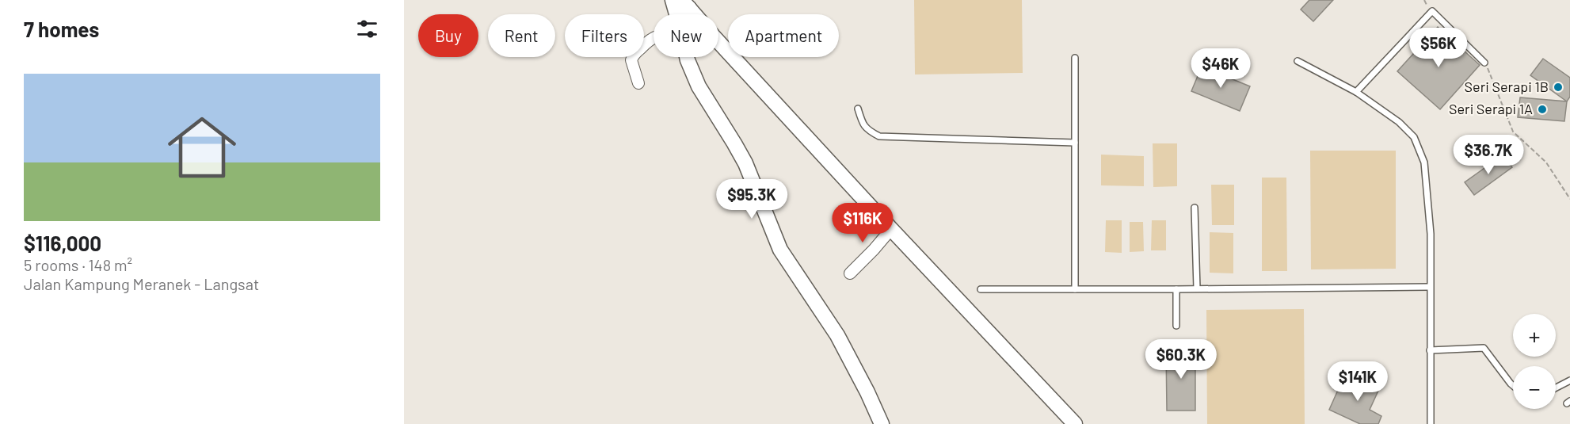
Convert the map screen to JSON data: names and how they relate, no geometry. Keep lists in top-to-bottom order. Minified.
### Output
{"places":["Seri Serapi 1B","Seri Serapi 1A"],"page":{"heading":"7 homes","chip":["Buy","Rent","Filters","New","Apartment"],"price":["$56K","$46K","$36.7K","$95.3K","$116K","$60.3K","$141K"],"list":[{"name":"$116,000","note":"5 rooms · 148 m² · Jalan Kampung Meranek - Langsat"}],"map_buttons":["+","−"]}}
